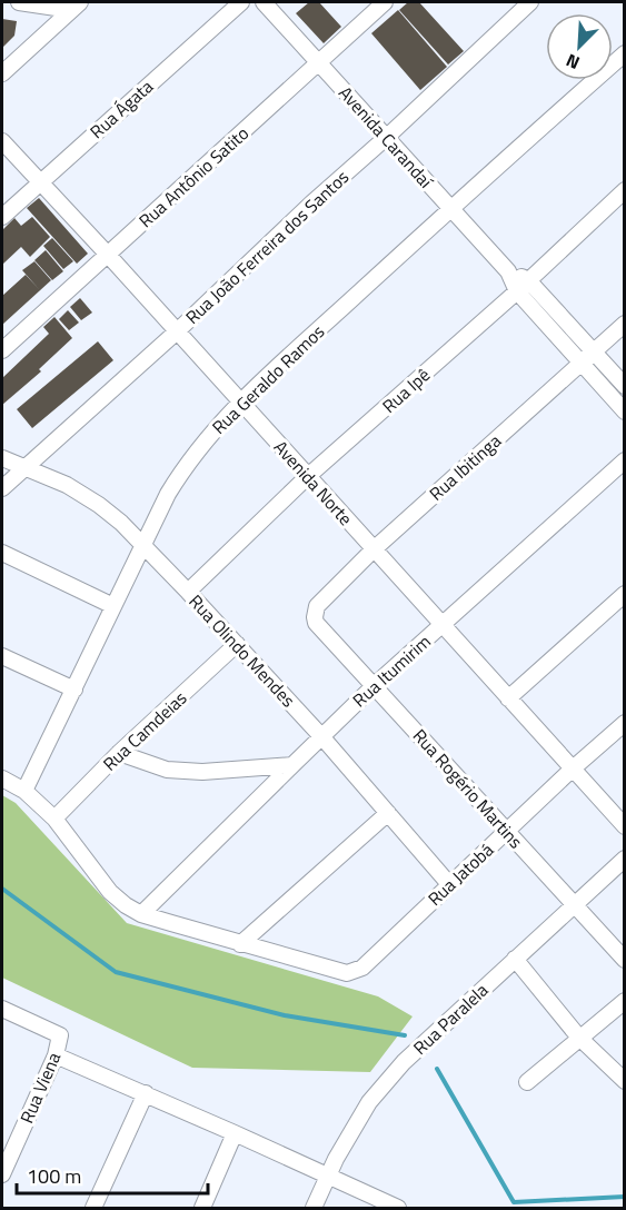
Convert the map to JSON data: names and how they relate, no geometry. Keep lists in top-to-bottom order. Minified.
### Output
{"streets":{"street":["Rua Ágata","Avenida Carandaí","Rua Antônio Satito","Rua João Ferreira dos Santos","Rua Geraldo Ramos","Rua Ipê","Rua Ibitinga","Avenida Norte","Rua Olindo Mendes","Rua Itumirim","Rua Camdeias","Rua Rogério Martins","Rua Jatobá","Rua Paralela","Rua Viena"]},"crossings":[["Rua Ágata","Avenida Norte"],["Avenida Carandaí","Rua Antônio Satito"],["Avenida Carandaí","Rua João Ferreira dos Santos"],["Avenida Carandaí","Rua Geraldo Ramos"],["Avenida Carandaí","Rua Ipê"],["Avenida Carandaí","Rua Ibitinga"],["Rua Antônio Satito","Avenida Norte"],["Rua João Ferreira dos Santos","Avenida Norte"],["Rua João Ferreira dos Santos","Rua Olindo Mendes"],["Rua Geraldo Ramos","Avenida Norte"],["Rua Geraldo Ramos","Rua Olindo Mendes"],["Rua Ipê","Avenida Norte"],["Rua Ipê","Rua Olindo Mendes"],["Rua Ibitinga","Avenida Norte"],["Rua Ibitinga","Rua Rogério Martins"],["Avenida Norte","Rua Itumirim"],["Avenida Norte","Rua Jatobá"],["Rua Olindo Mendes","Rua Itumirim"],["Rua Olindo Mendes","Rua Camdeias"],["Rua Olindo Mendes","Rua Jatobá"],["Rua Itumirim","Rua Rogério Martins"],["Rua Rogério Martins","Rua Jatobá"],["Rua Rogério Martins","Rua Paralela"]],"scale_bar":"100 m","north":"bottom left"}
